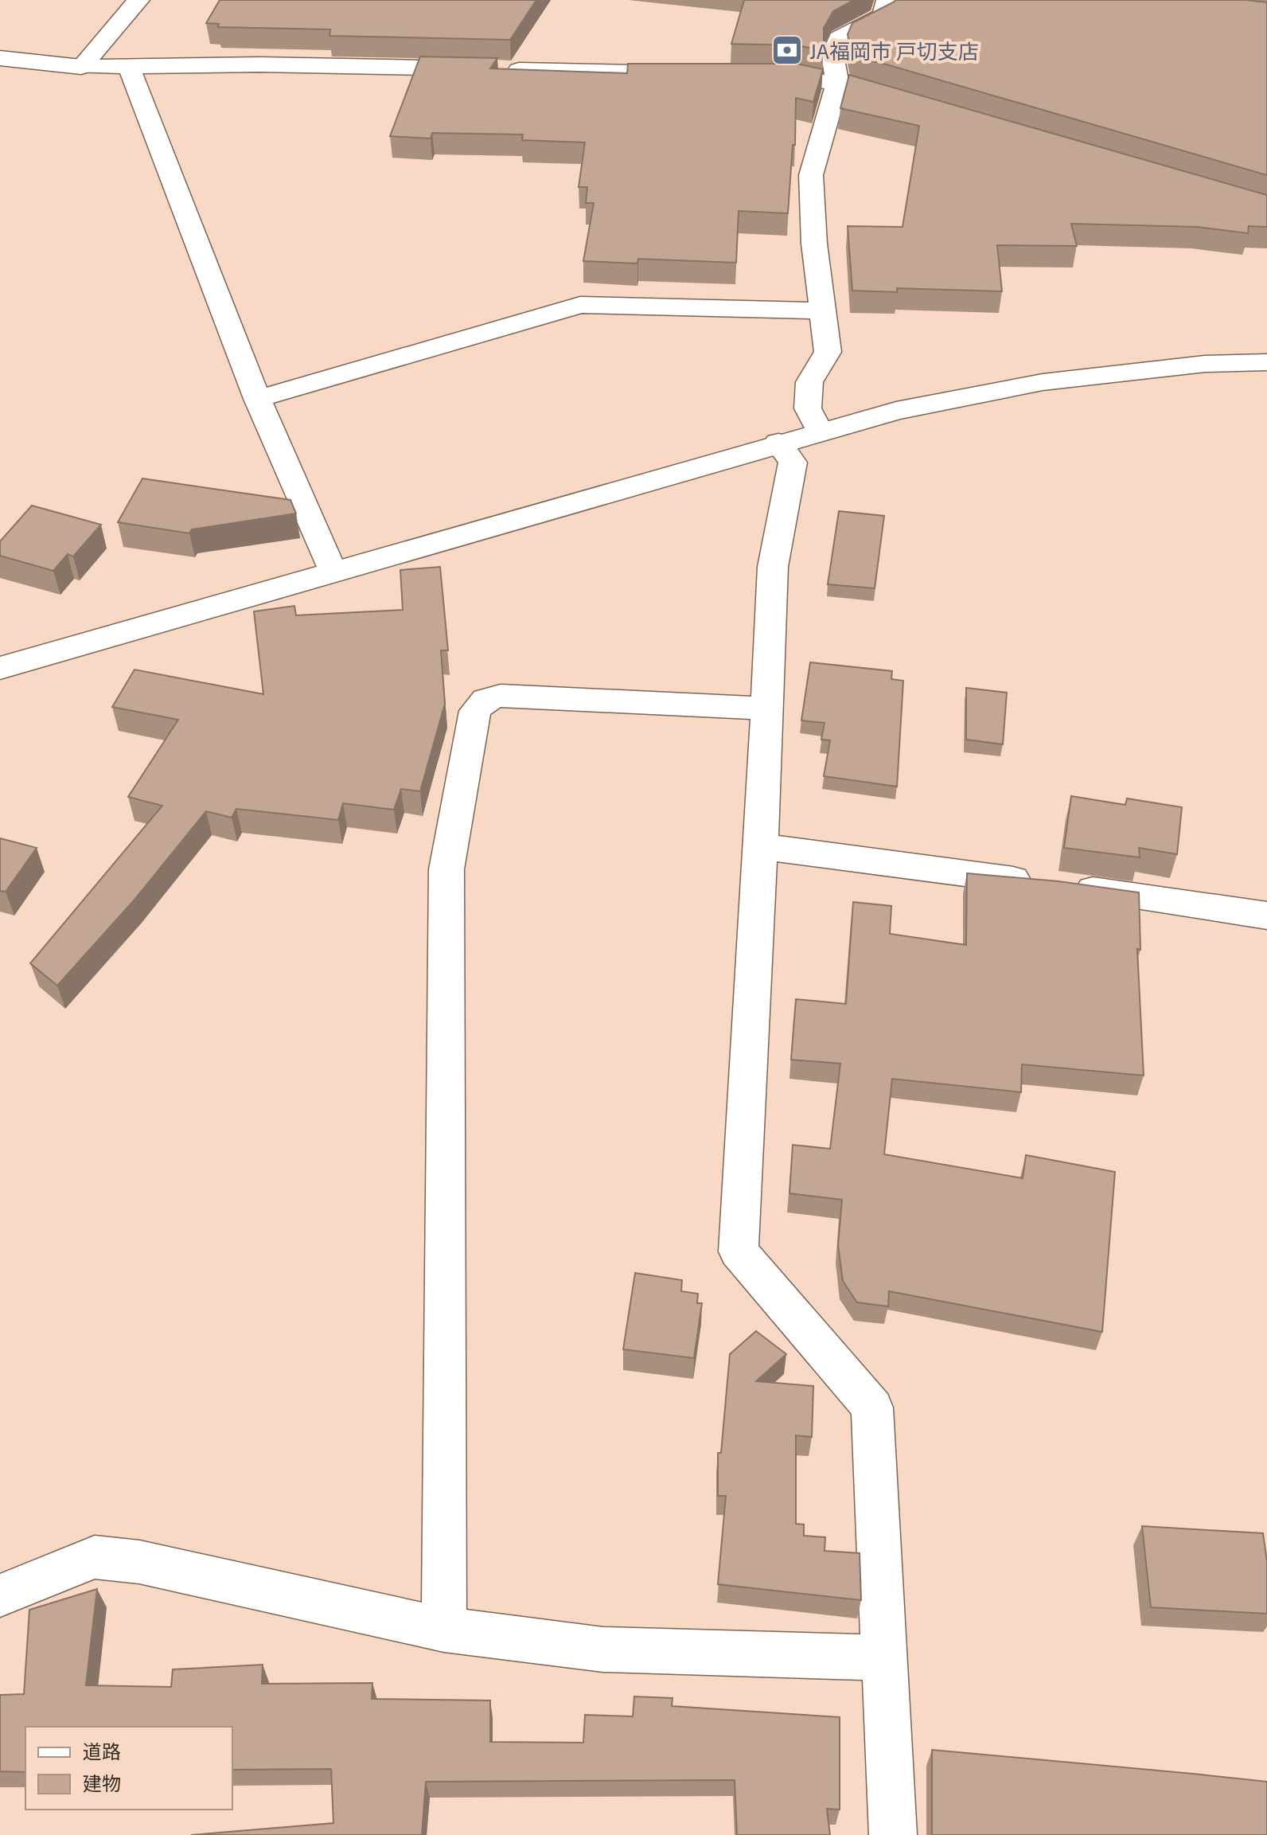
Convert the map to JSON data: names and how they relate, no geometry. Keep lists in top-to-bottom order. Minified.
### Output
{"places":{"bank":["JA福岡市 戸切支店"]},"legend":["道路","建物"]}
